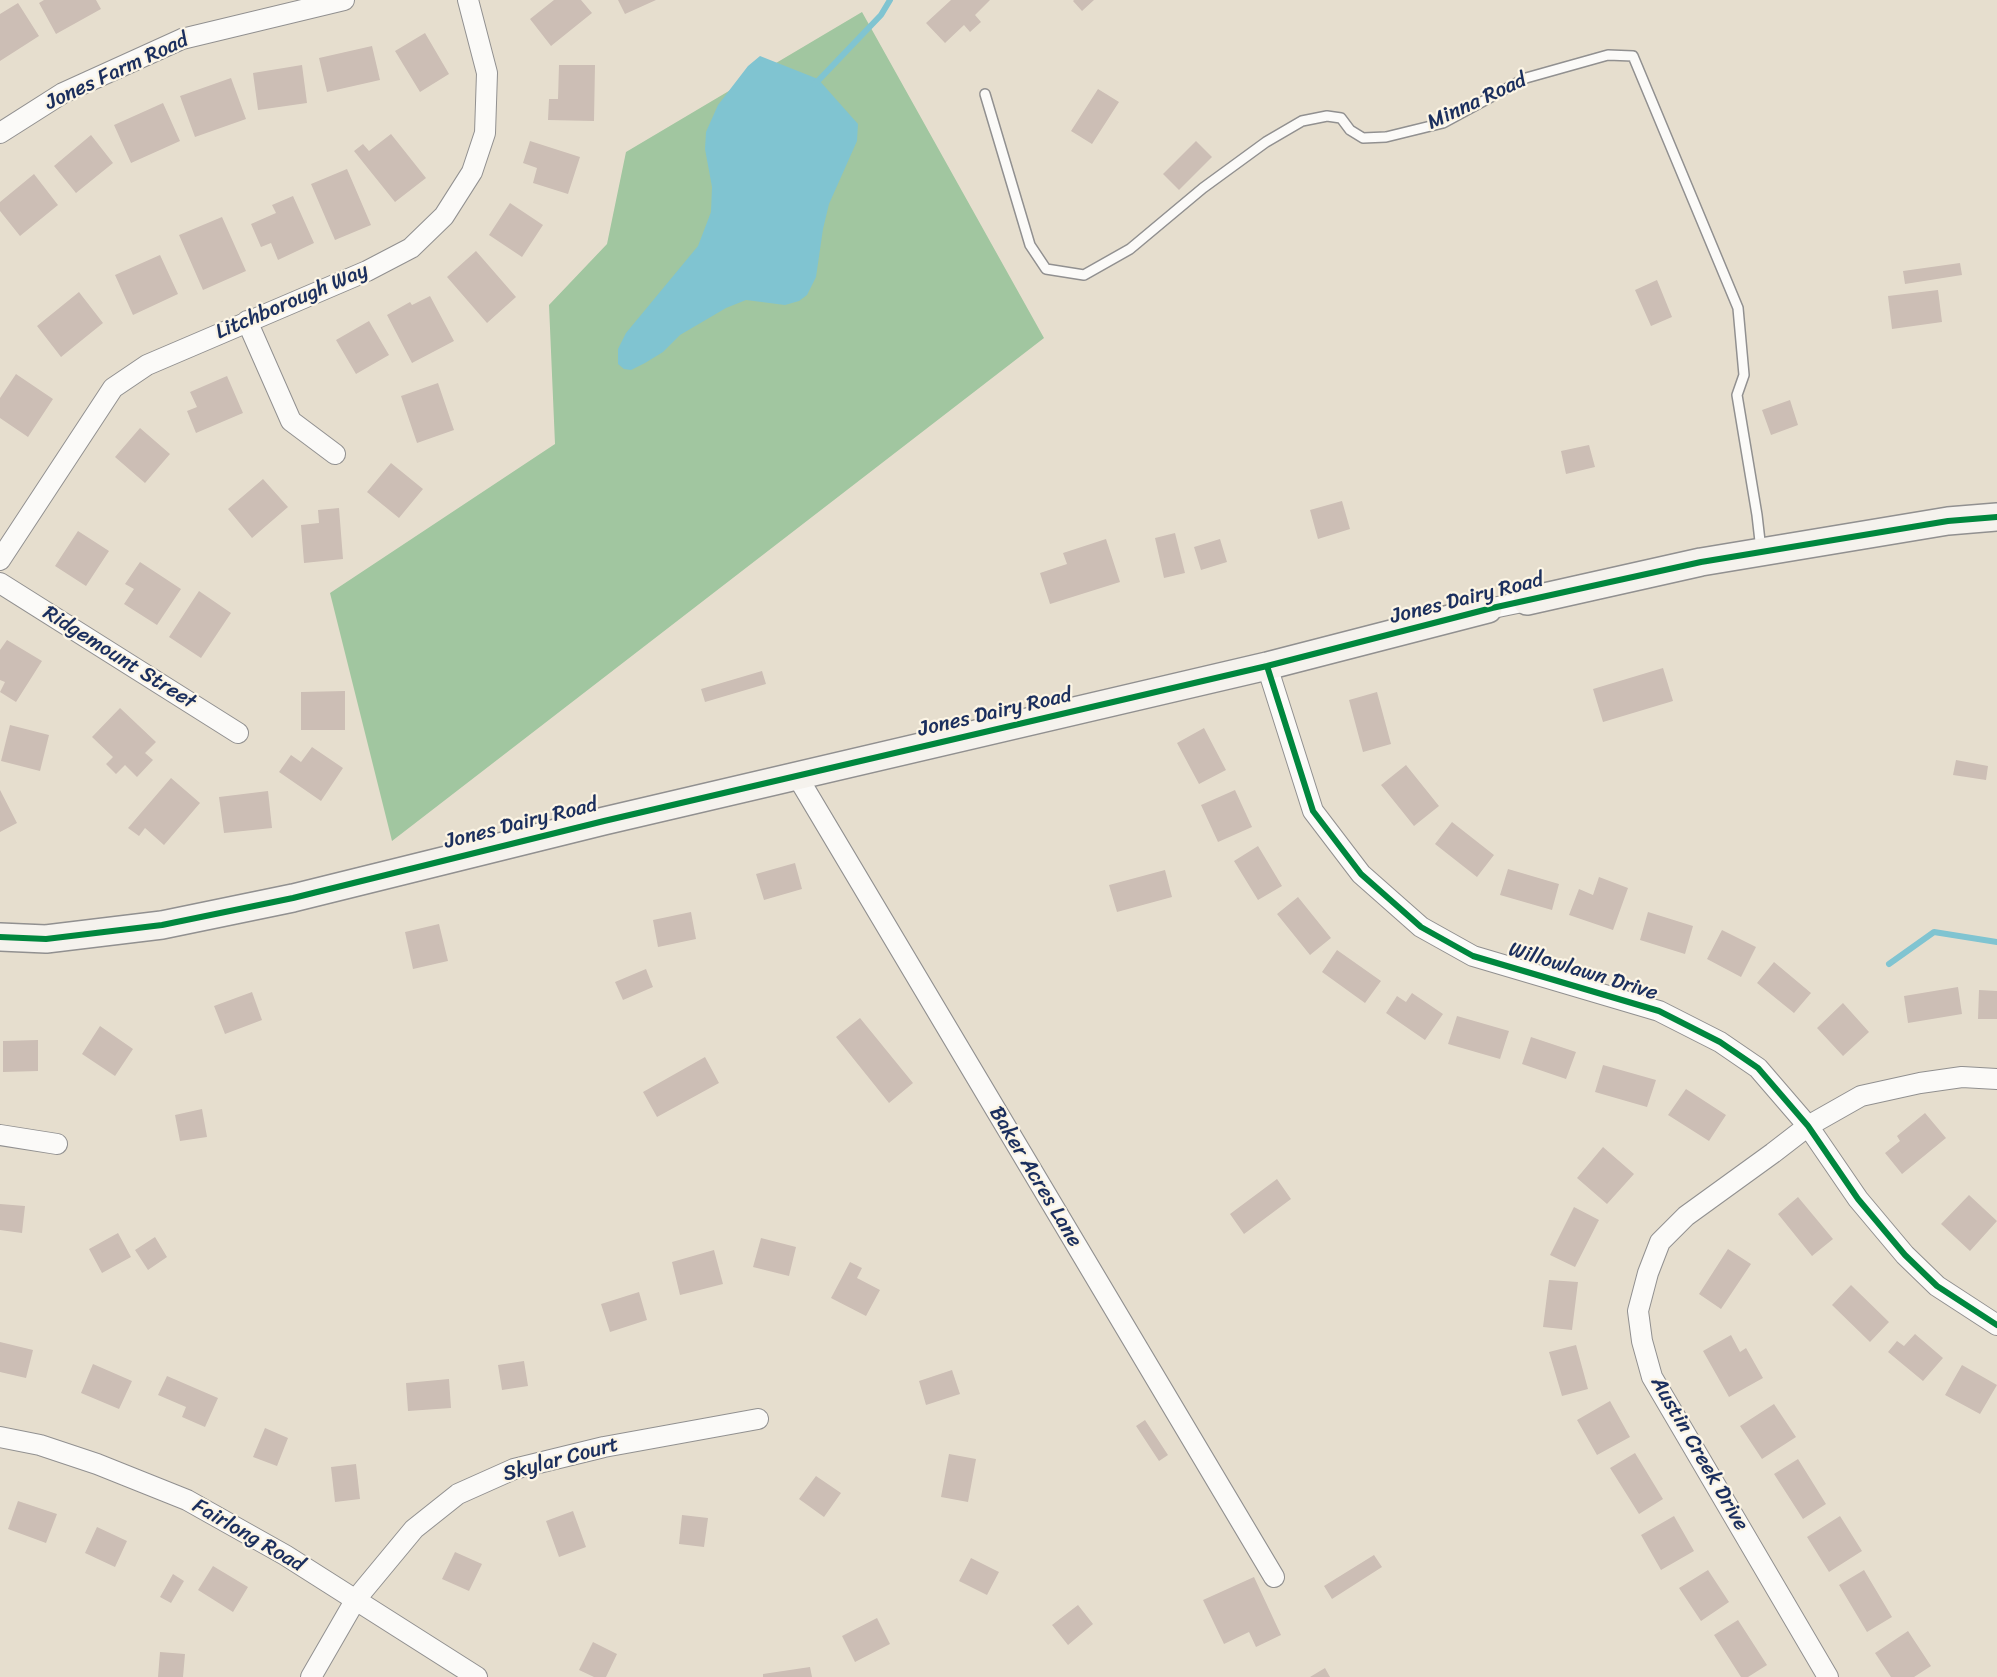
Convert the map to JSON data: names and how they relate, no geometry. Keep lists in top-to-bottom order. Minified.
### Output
{"streets":{"street":["Jones Farm Road","Litchborough Way","Jones Dairy Road","Ridgemount Street","Willowlawn Drive","Baker Acres Lane","Austin Creek Drive","Skylar Court","Fairlong Road"],"lane":["Minna Road"]},"crossings":[["Minna Road","Jones Dairy Road"],["Jones Dairy Road","Willowlawn Drive"],["Jones Dairy Road","Baker Acres Lane"],["Willowlawn Drive","Austin Creek Drive"],["Skylar Court","Fairlong Road"]]}
